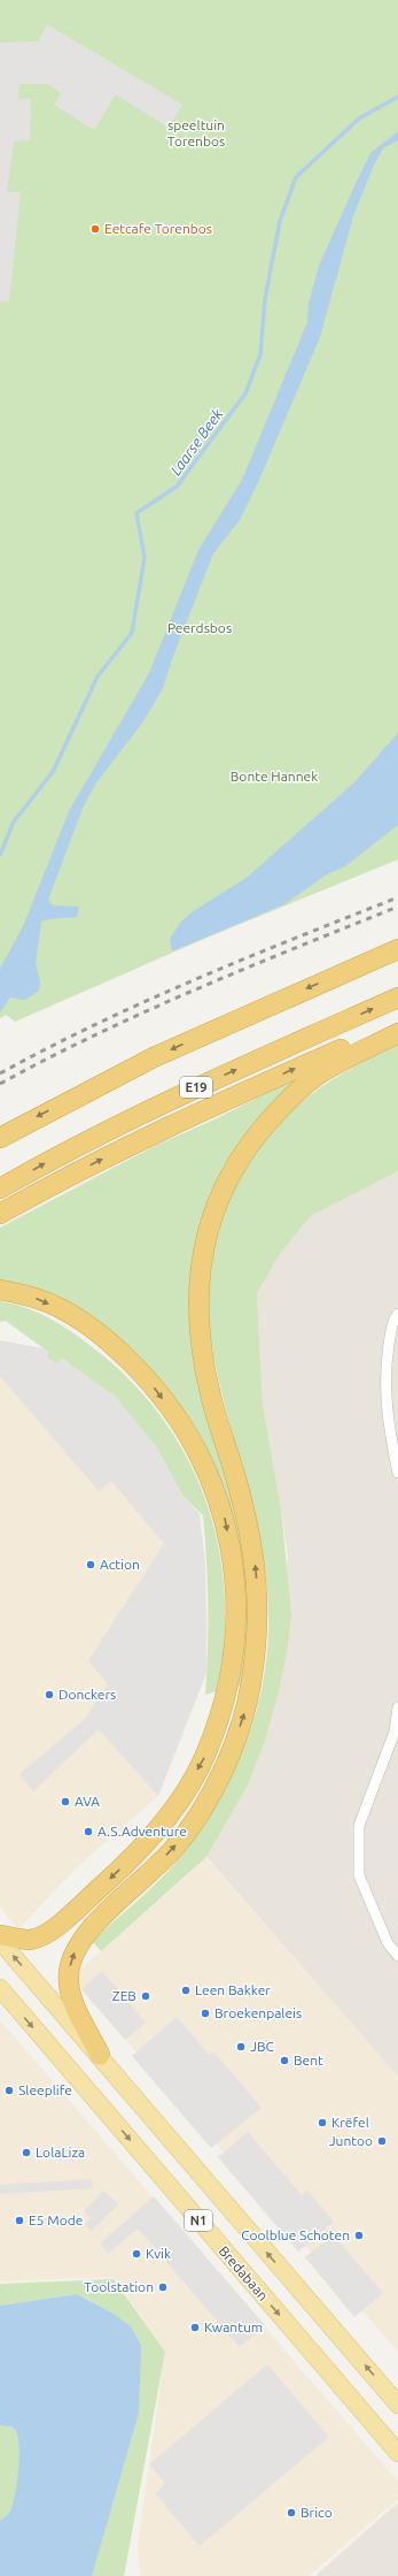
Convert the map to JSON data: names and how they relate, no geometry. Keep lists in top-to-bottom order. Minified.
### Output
{"streets":{"highway":["E19"],"main road":["N1","Bredabaan"]},"water":["Laarse Beek"],"parks":["speeltuin Torenbos","Peerdsbos","Bonte Hannek"],"places":["Eetcafe Torenbos","Action","Donckers","AVA","A.S.Adventure","Leen Bakker","ZEB","Broekenpaleis","JBC","Bent","Sleeplife","Krëfel","Juntoo","LolaLiza","E5 Mode","Coolblue Schoten","Kvik","Toolstation","Kwantum","Brico"]}
